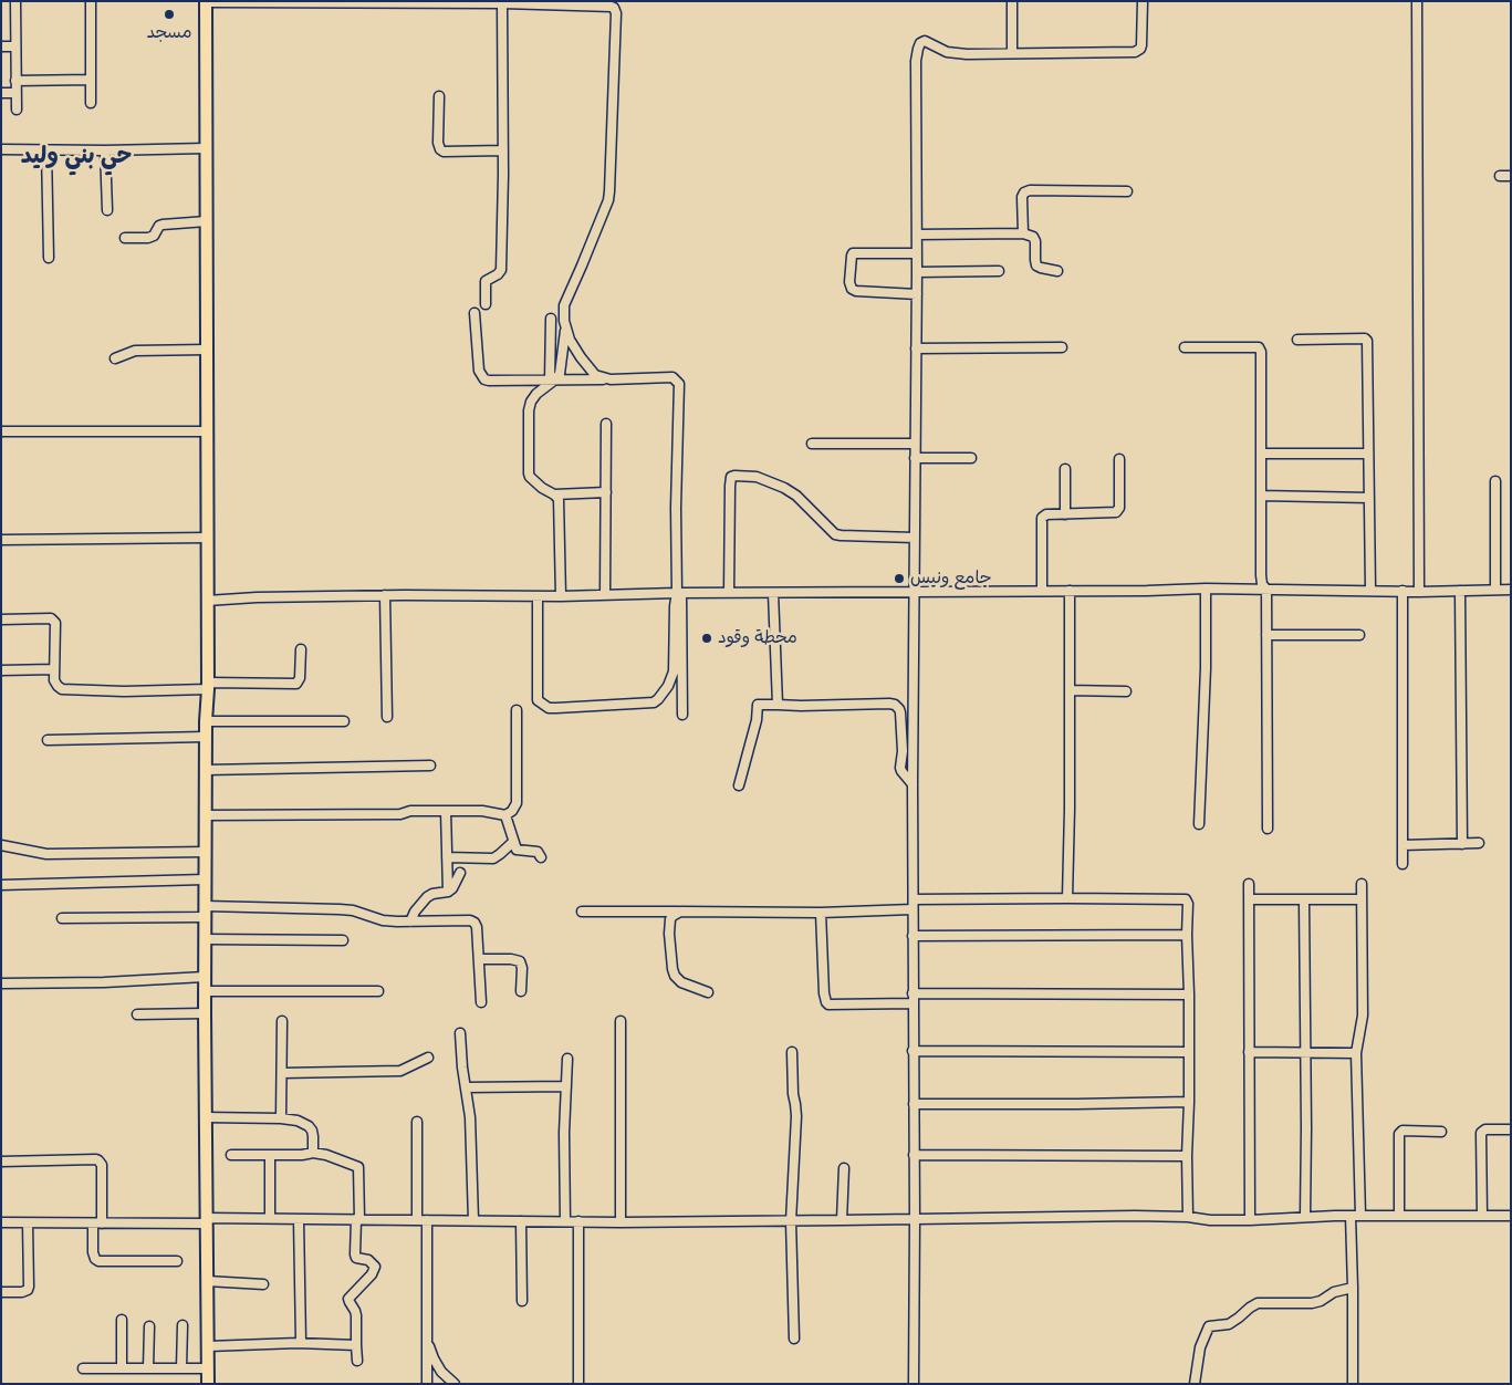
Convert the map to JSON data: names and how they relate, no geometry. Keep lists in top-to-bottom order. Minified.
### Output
{"districts":["حي بني وليد"],"places":["مسجد","جامع ونيس","محطة وقود"]}
